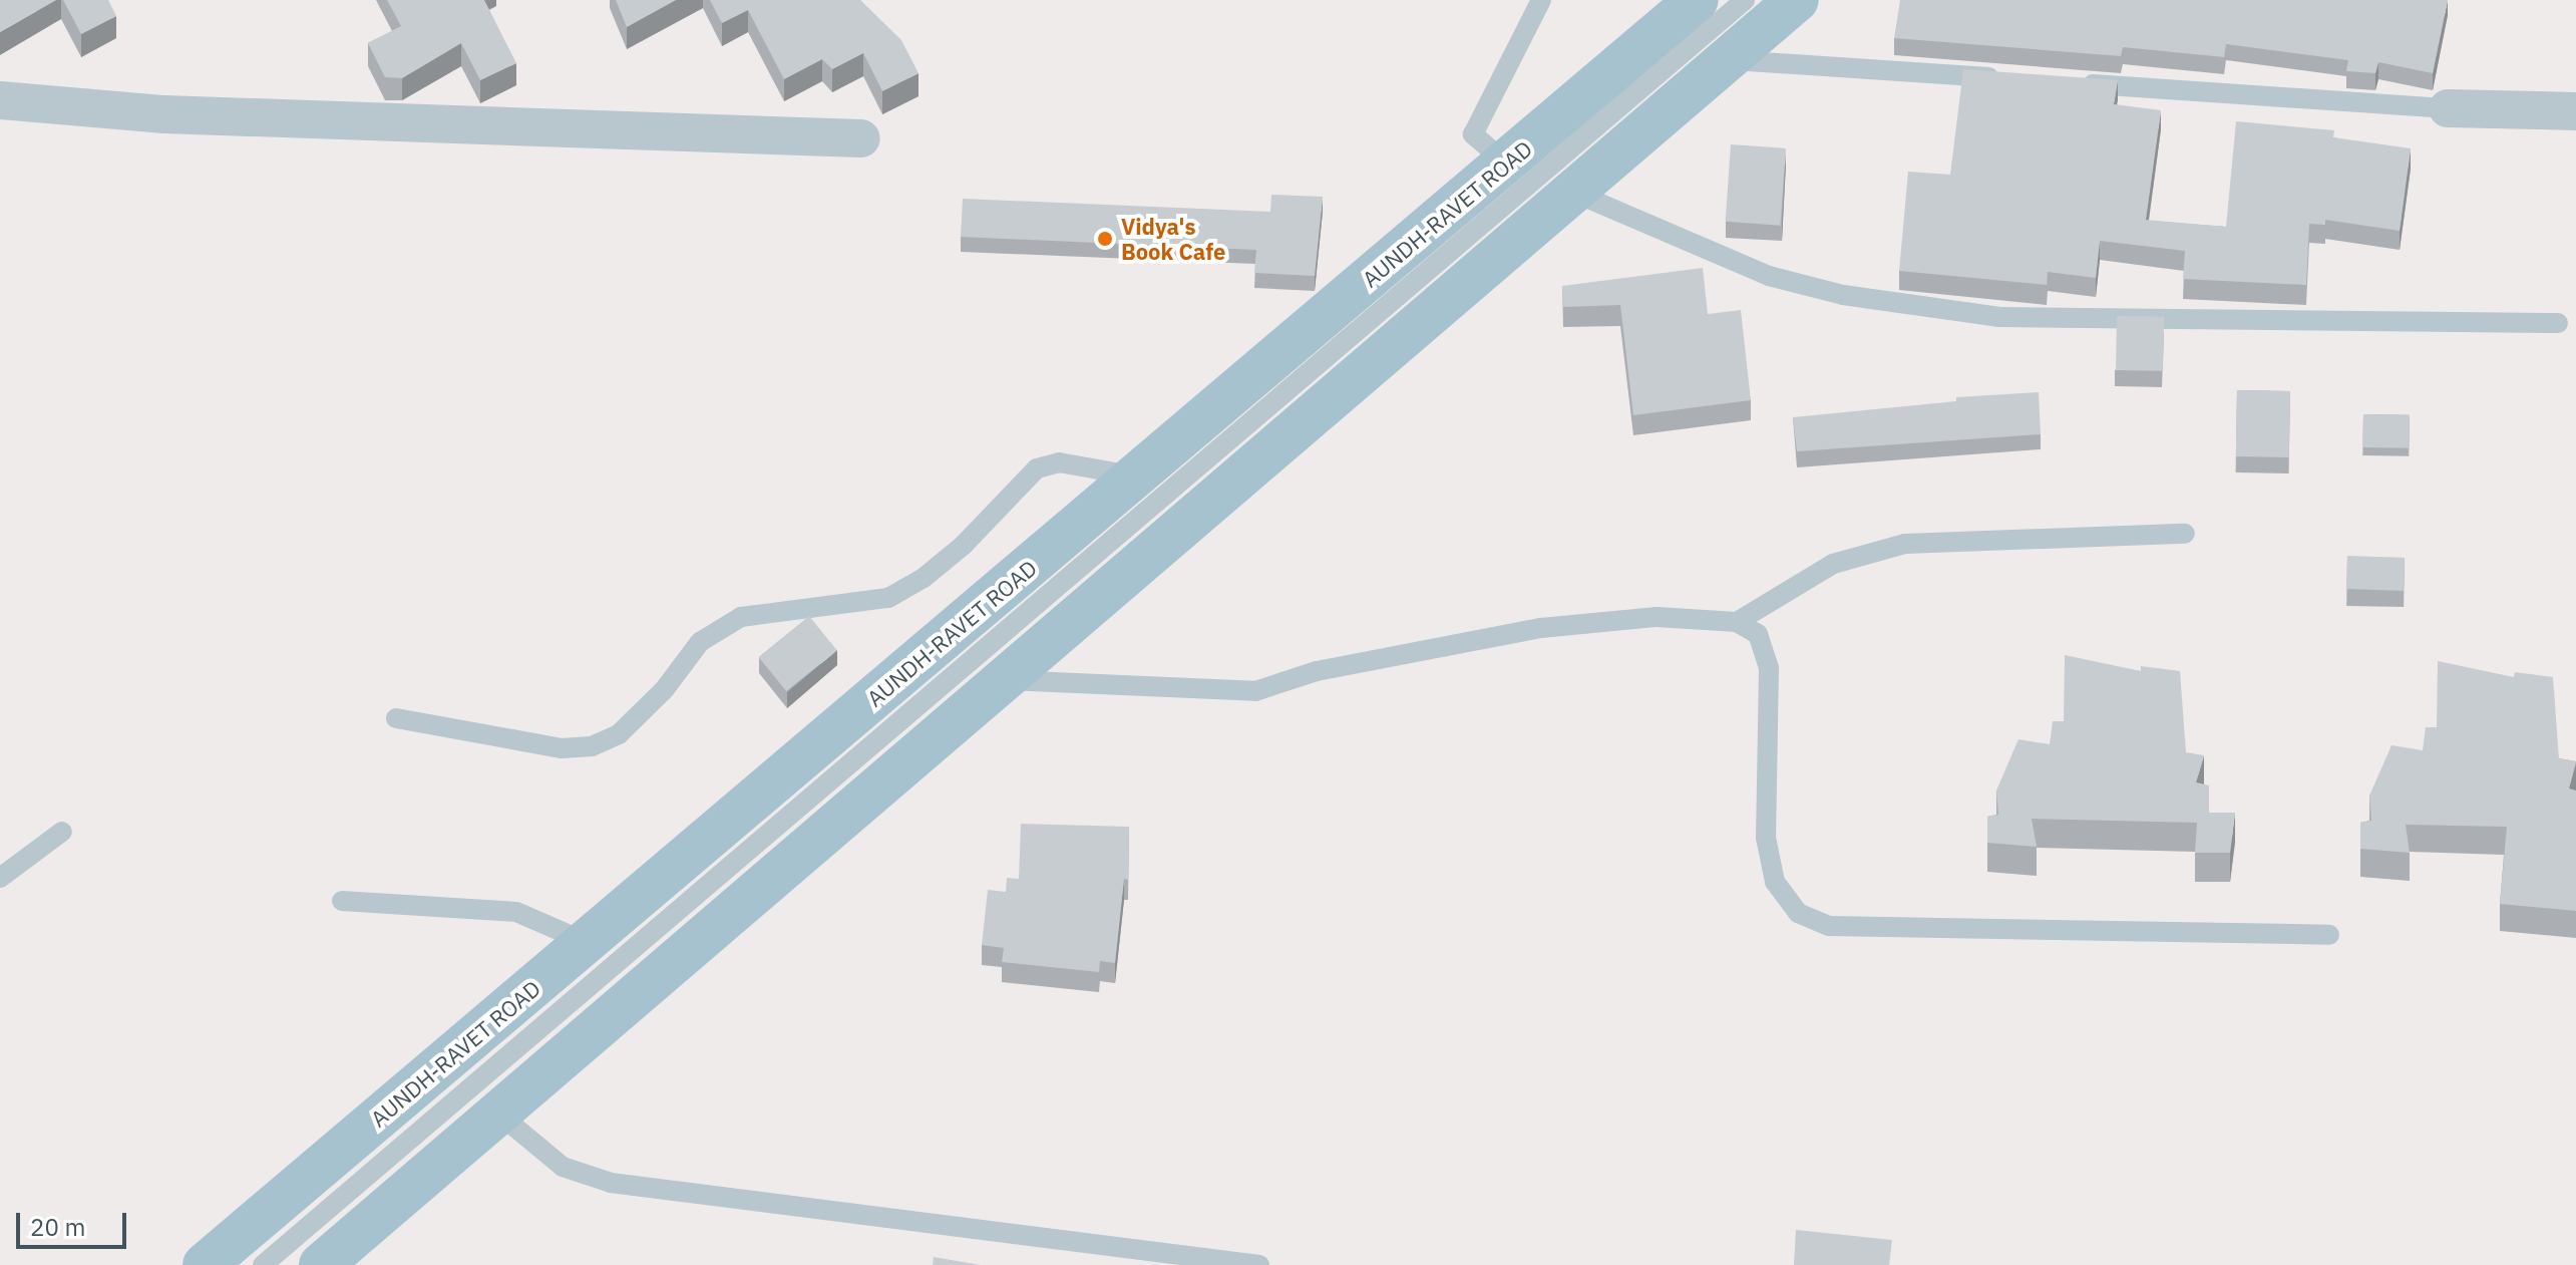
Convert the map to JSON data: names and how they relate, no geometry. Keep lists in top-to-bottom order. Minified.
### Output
{"streets":{"main road":["AUNDH-RAVET ROAD"]},"places":["Vidya's Book Cafe"],"scale_bar":"20 m"}
